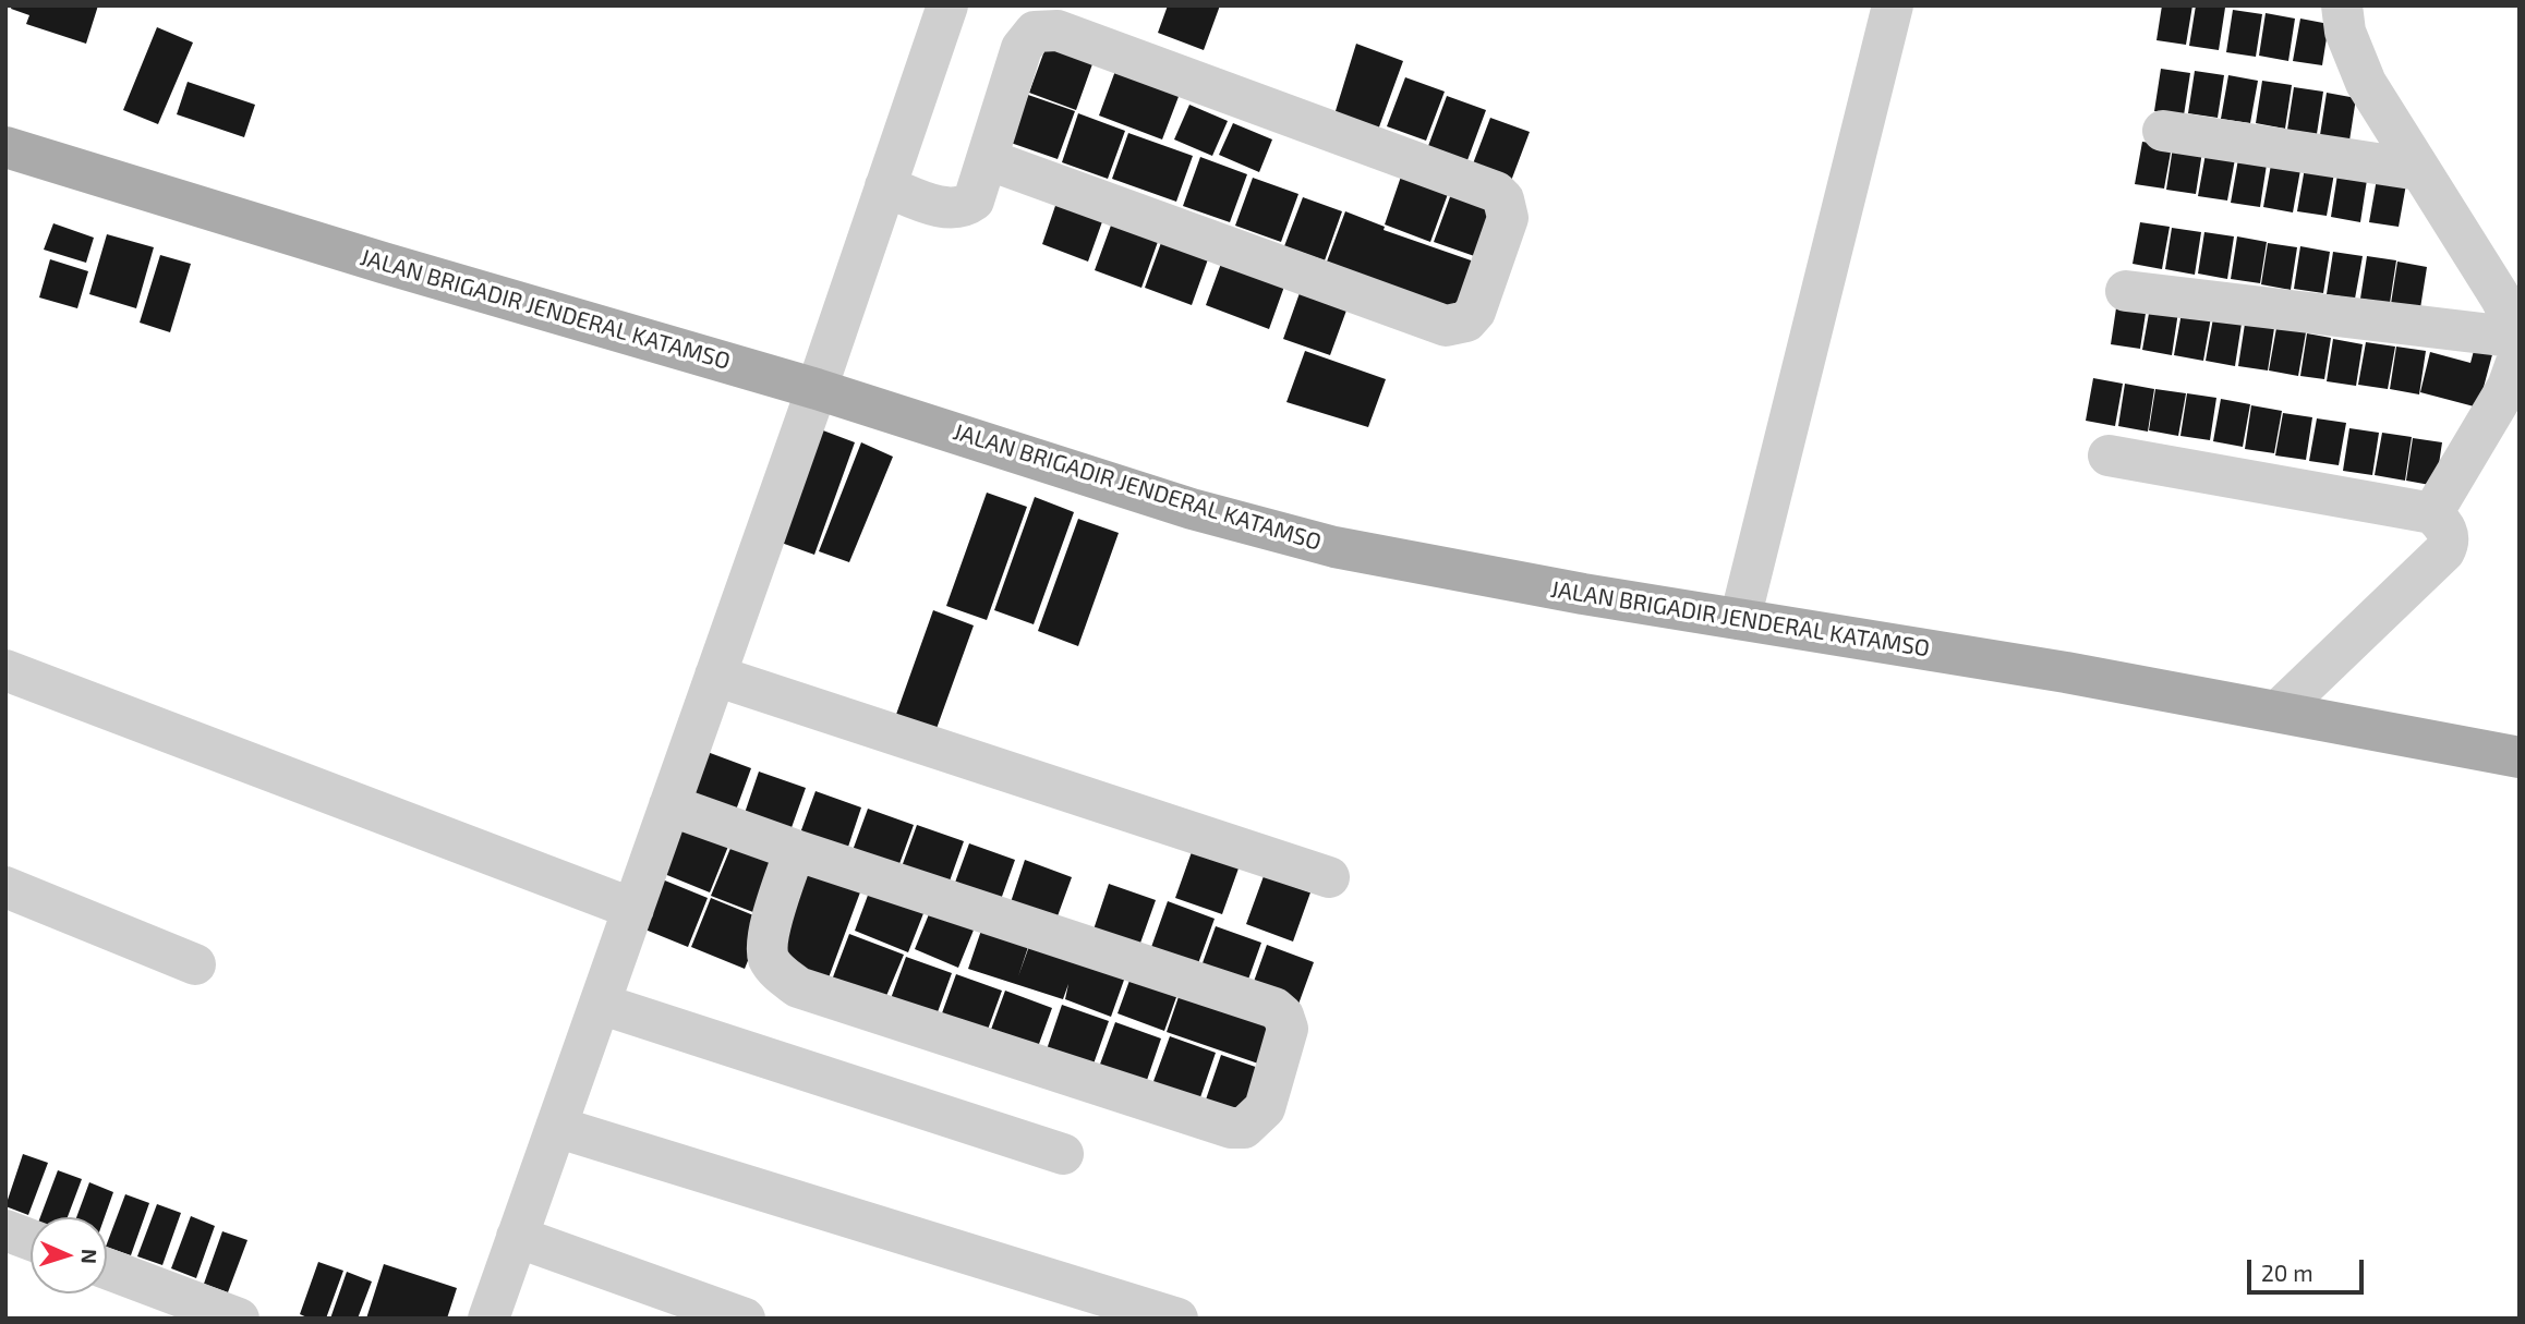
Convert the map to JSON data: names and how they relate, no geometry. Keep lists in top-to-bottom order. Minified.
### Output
{"streets":{"main road":["JALAN BRIGADIR JENDERAL KATAMSO"]},"scale_bar":"20 m","north":"right"}
